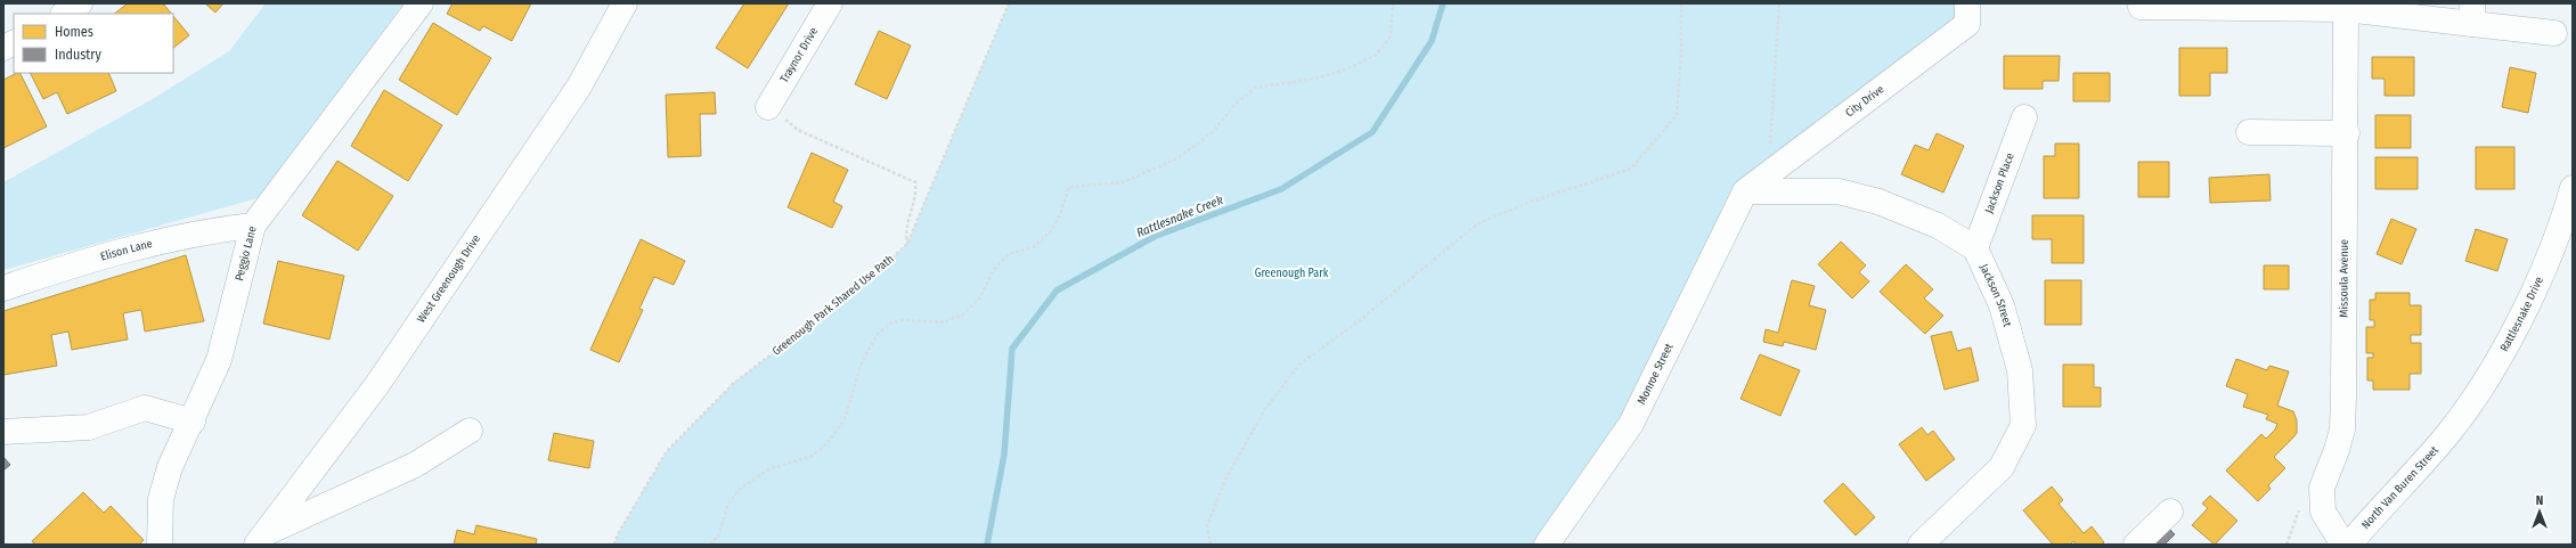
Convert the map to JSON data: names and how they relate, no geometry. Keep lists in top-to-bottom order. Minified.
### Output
{"streets":{"street":["Traynor Drive","City Drive","Jackson Place","Elison Lane","Peggio Lane","West Greenough Drive","Missoula Avenue","Jackson Street","Rattlesnake Drive","Monroe Street","North Van Buren Street"],"path":["Greenough Park Shared Use Path"]},"crossings":[["City Drive","Jackson Street"],["City Drive","Monroe Street"],["Jackson Place","Jackson Street"],["Elison Lane","Peggio Lane"],["Jackson Street","Monroe Street"],["Rattlesnake Drive","North Van Buren Street"]],"water":["Rattlesnake Creek"],"parks":["Greenough Park"],"legend":["Homes","Industry"],"north":"top"}
